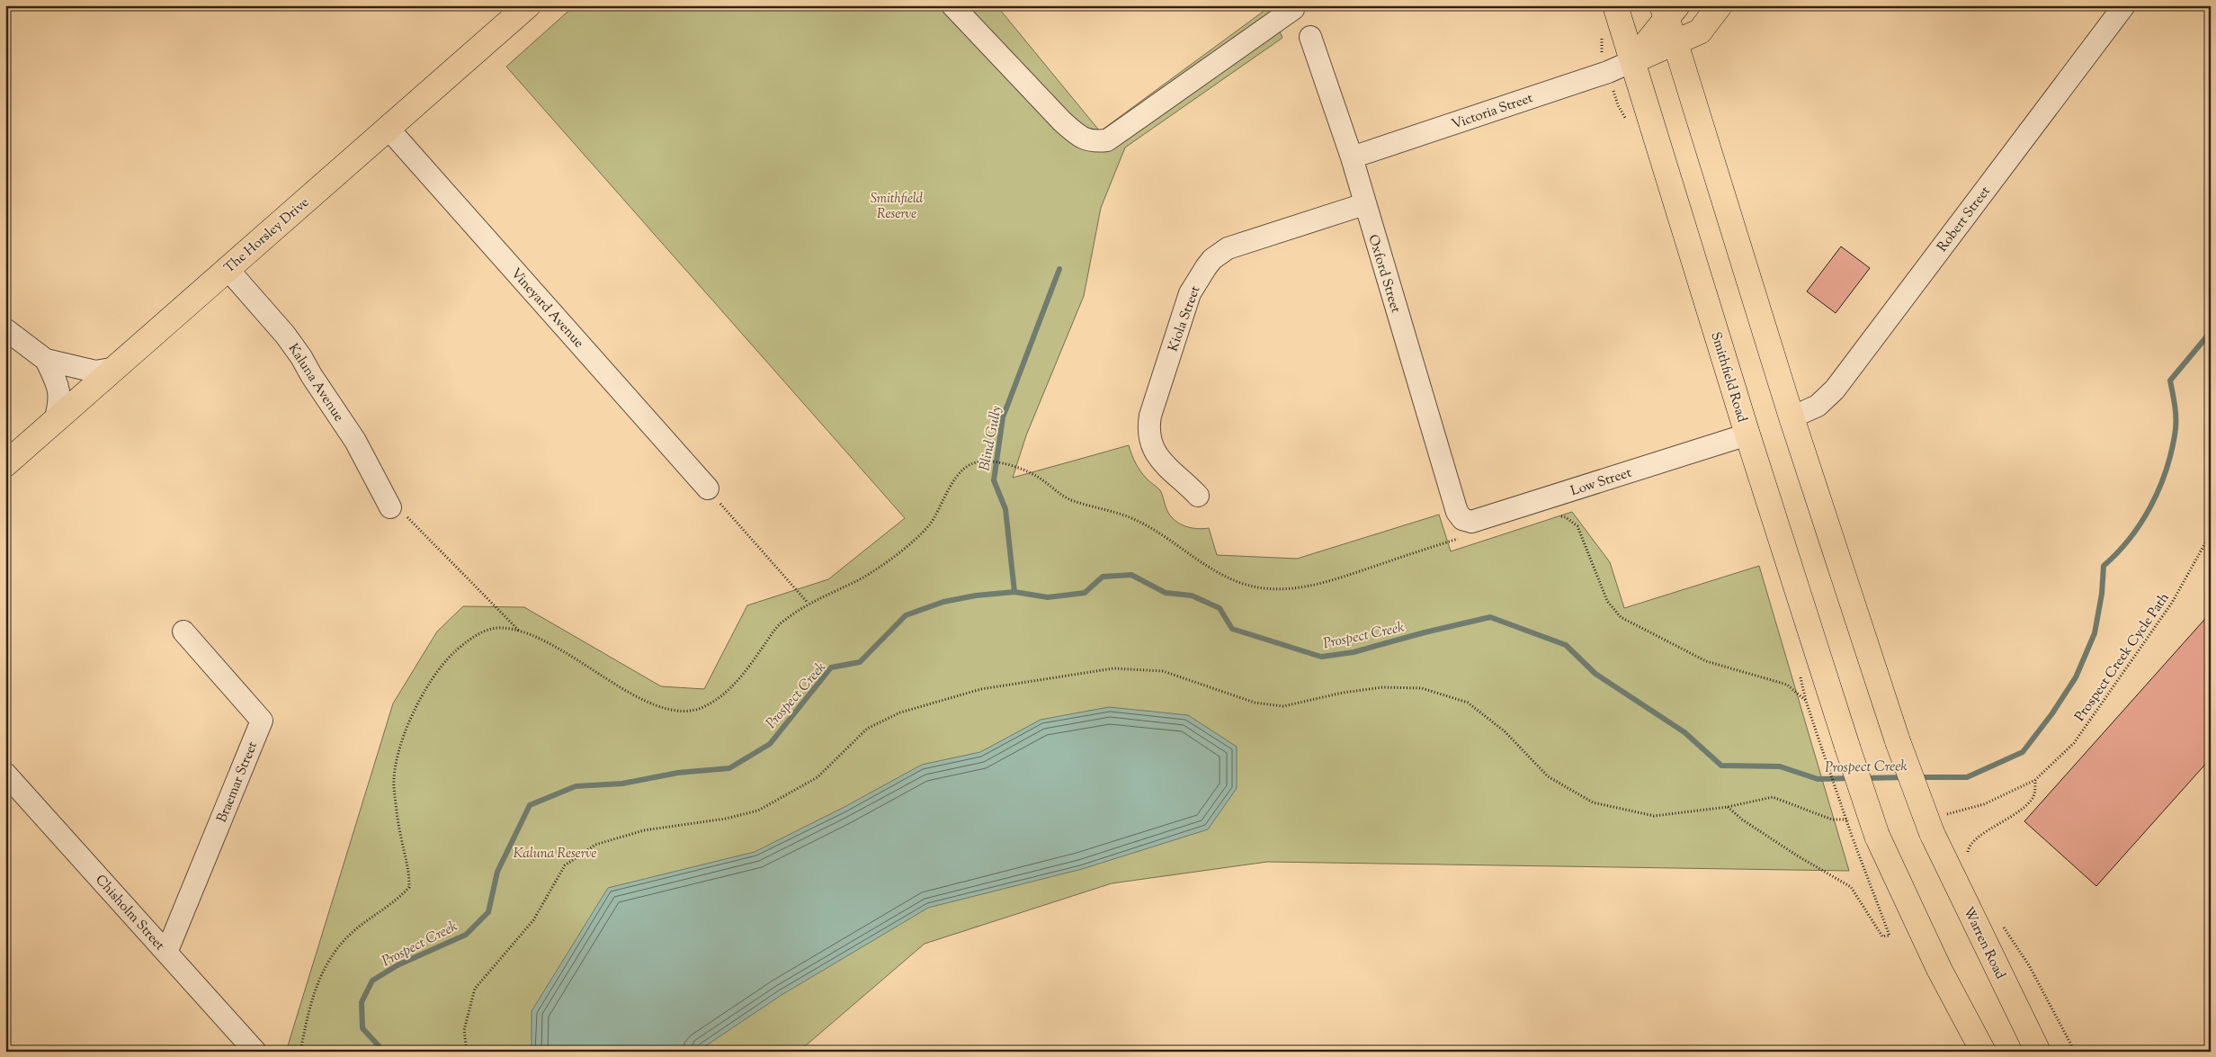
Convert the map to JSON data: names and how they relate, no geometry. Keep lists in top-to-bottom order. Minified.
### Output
{"streets":{"main road":["Victoria Street","The Horsley Drive","Smithfield Road","Warren Road"],"street":["Robert Street","Oxford Street","Vineyard Avenue","Kiola Street","Kaluna Avenue","Low Street","Braemar Street","Chisholm Street"],"path":["Prospect Creek Cycle Path"]},"crossings":[["Victoria Street","Oxford Street"],["Victoria Street","Smithfield Road"],["Robert Street","Warren Road"],["The Horsley Drive","Vineyard Avenue"],["The Horsley Drive","Kaluna Avenue"],["Oxford Street","Kiola Street"],["Oxford Street","Low Street"],["Smithfield Road","Low Street"],["Braemar Street","Chisholm Street"]],"water":["Blind Gully","Prospect Creek"],"parks":["Smithfield Reserve","Kaluna Reserve"]}
